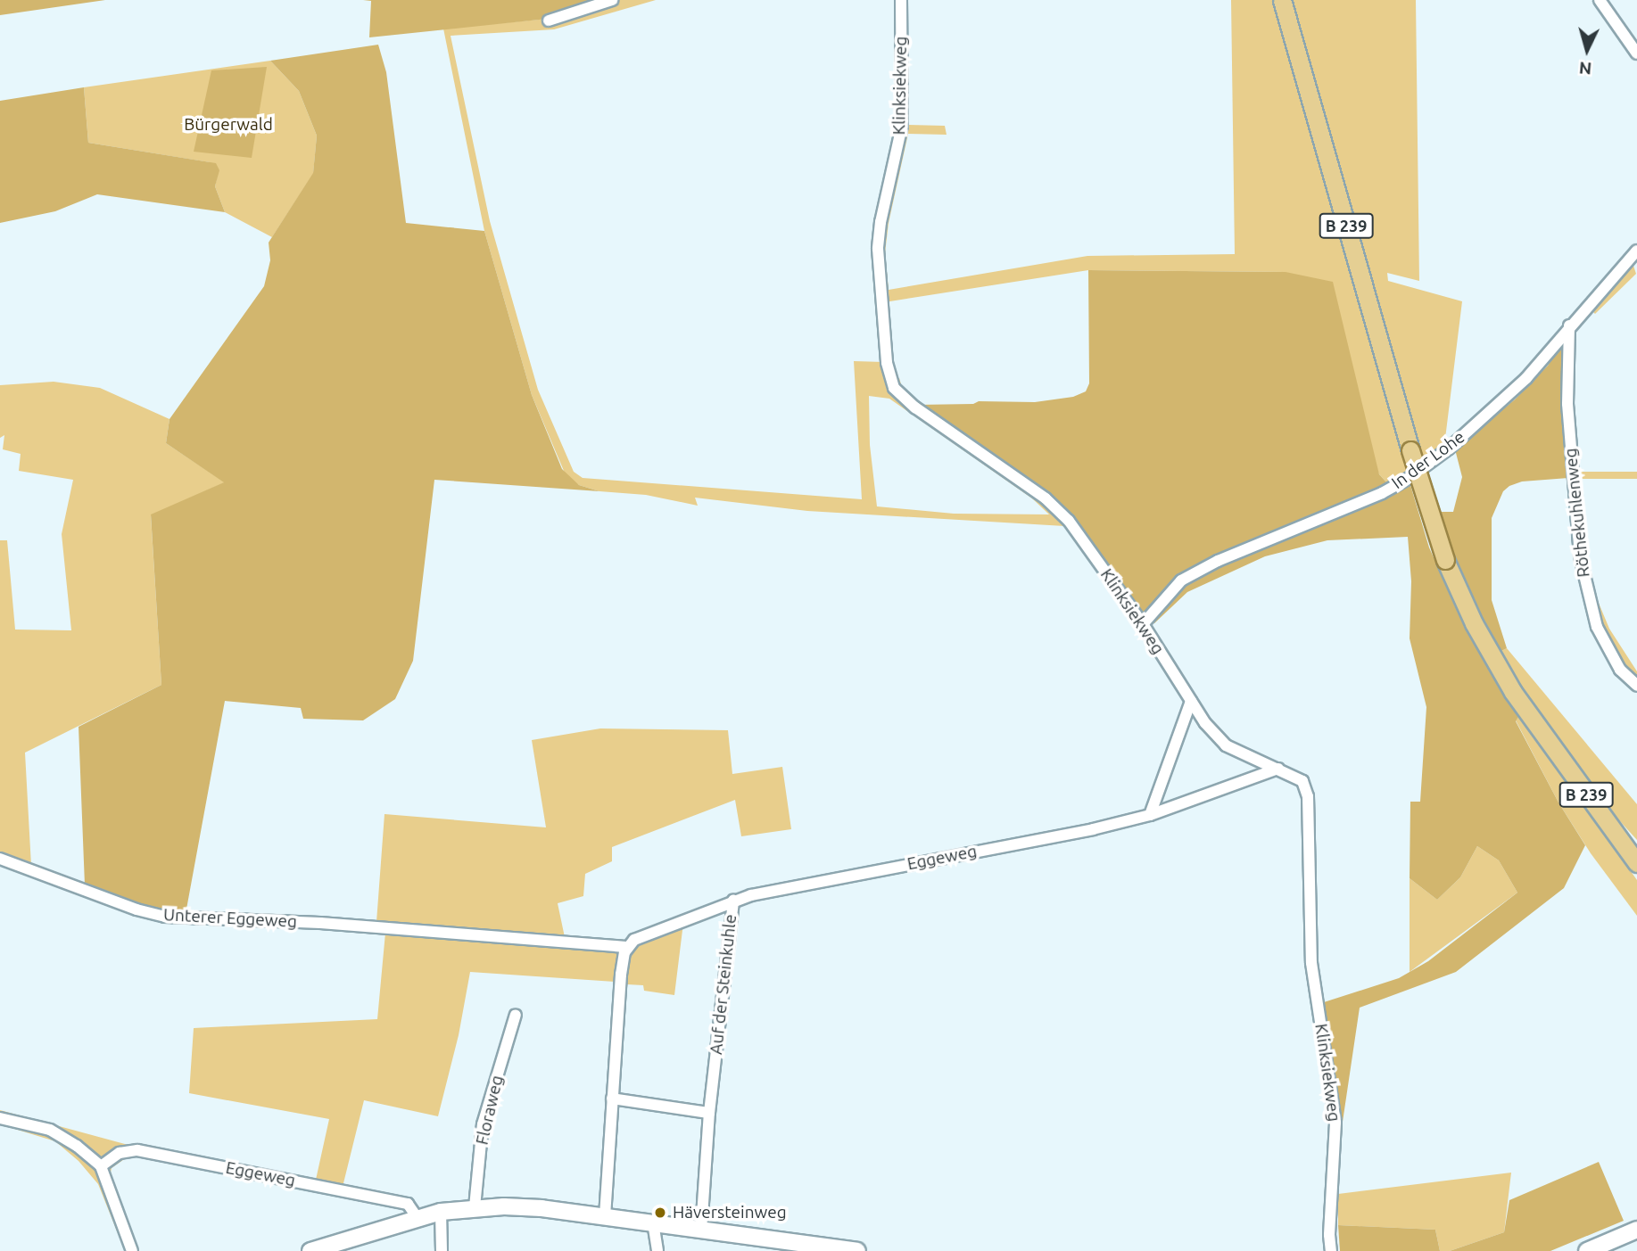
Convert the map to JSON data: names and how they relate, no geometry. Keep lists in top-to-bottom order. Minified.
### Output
{"streets":{"main road":["B 239"],"street":["Klinksiekweg","In der Lohe","Röthekuhlenweg","Eggeweg","Unterer Eggeweg","Auf der Steinkuhle","Floraweg"]},"crossings":[["Klinksiekweg","In der Lohe"],["Klinksiekweg","Eggeweg"],["In der Lohe","Röthekuhlenweg"],["Eggeweg","Auf der Steinkuhle"],["Unterer Eggeweg","Auf der Steinkuhle"]],"parks":["Bürgerwald"],"places":["Häversteinweg"],"north":"bottom"}
